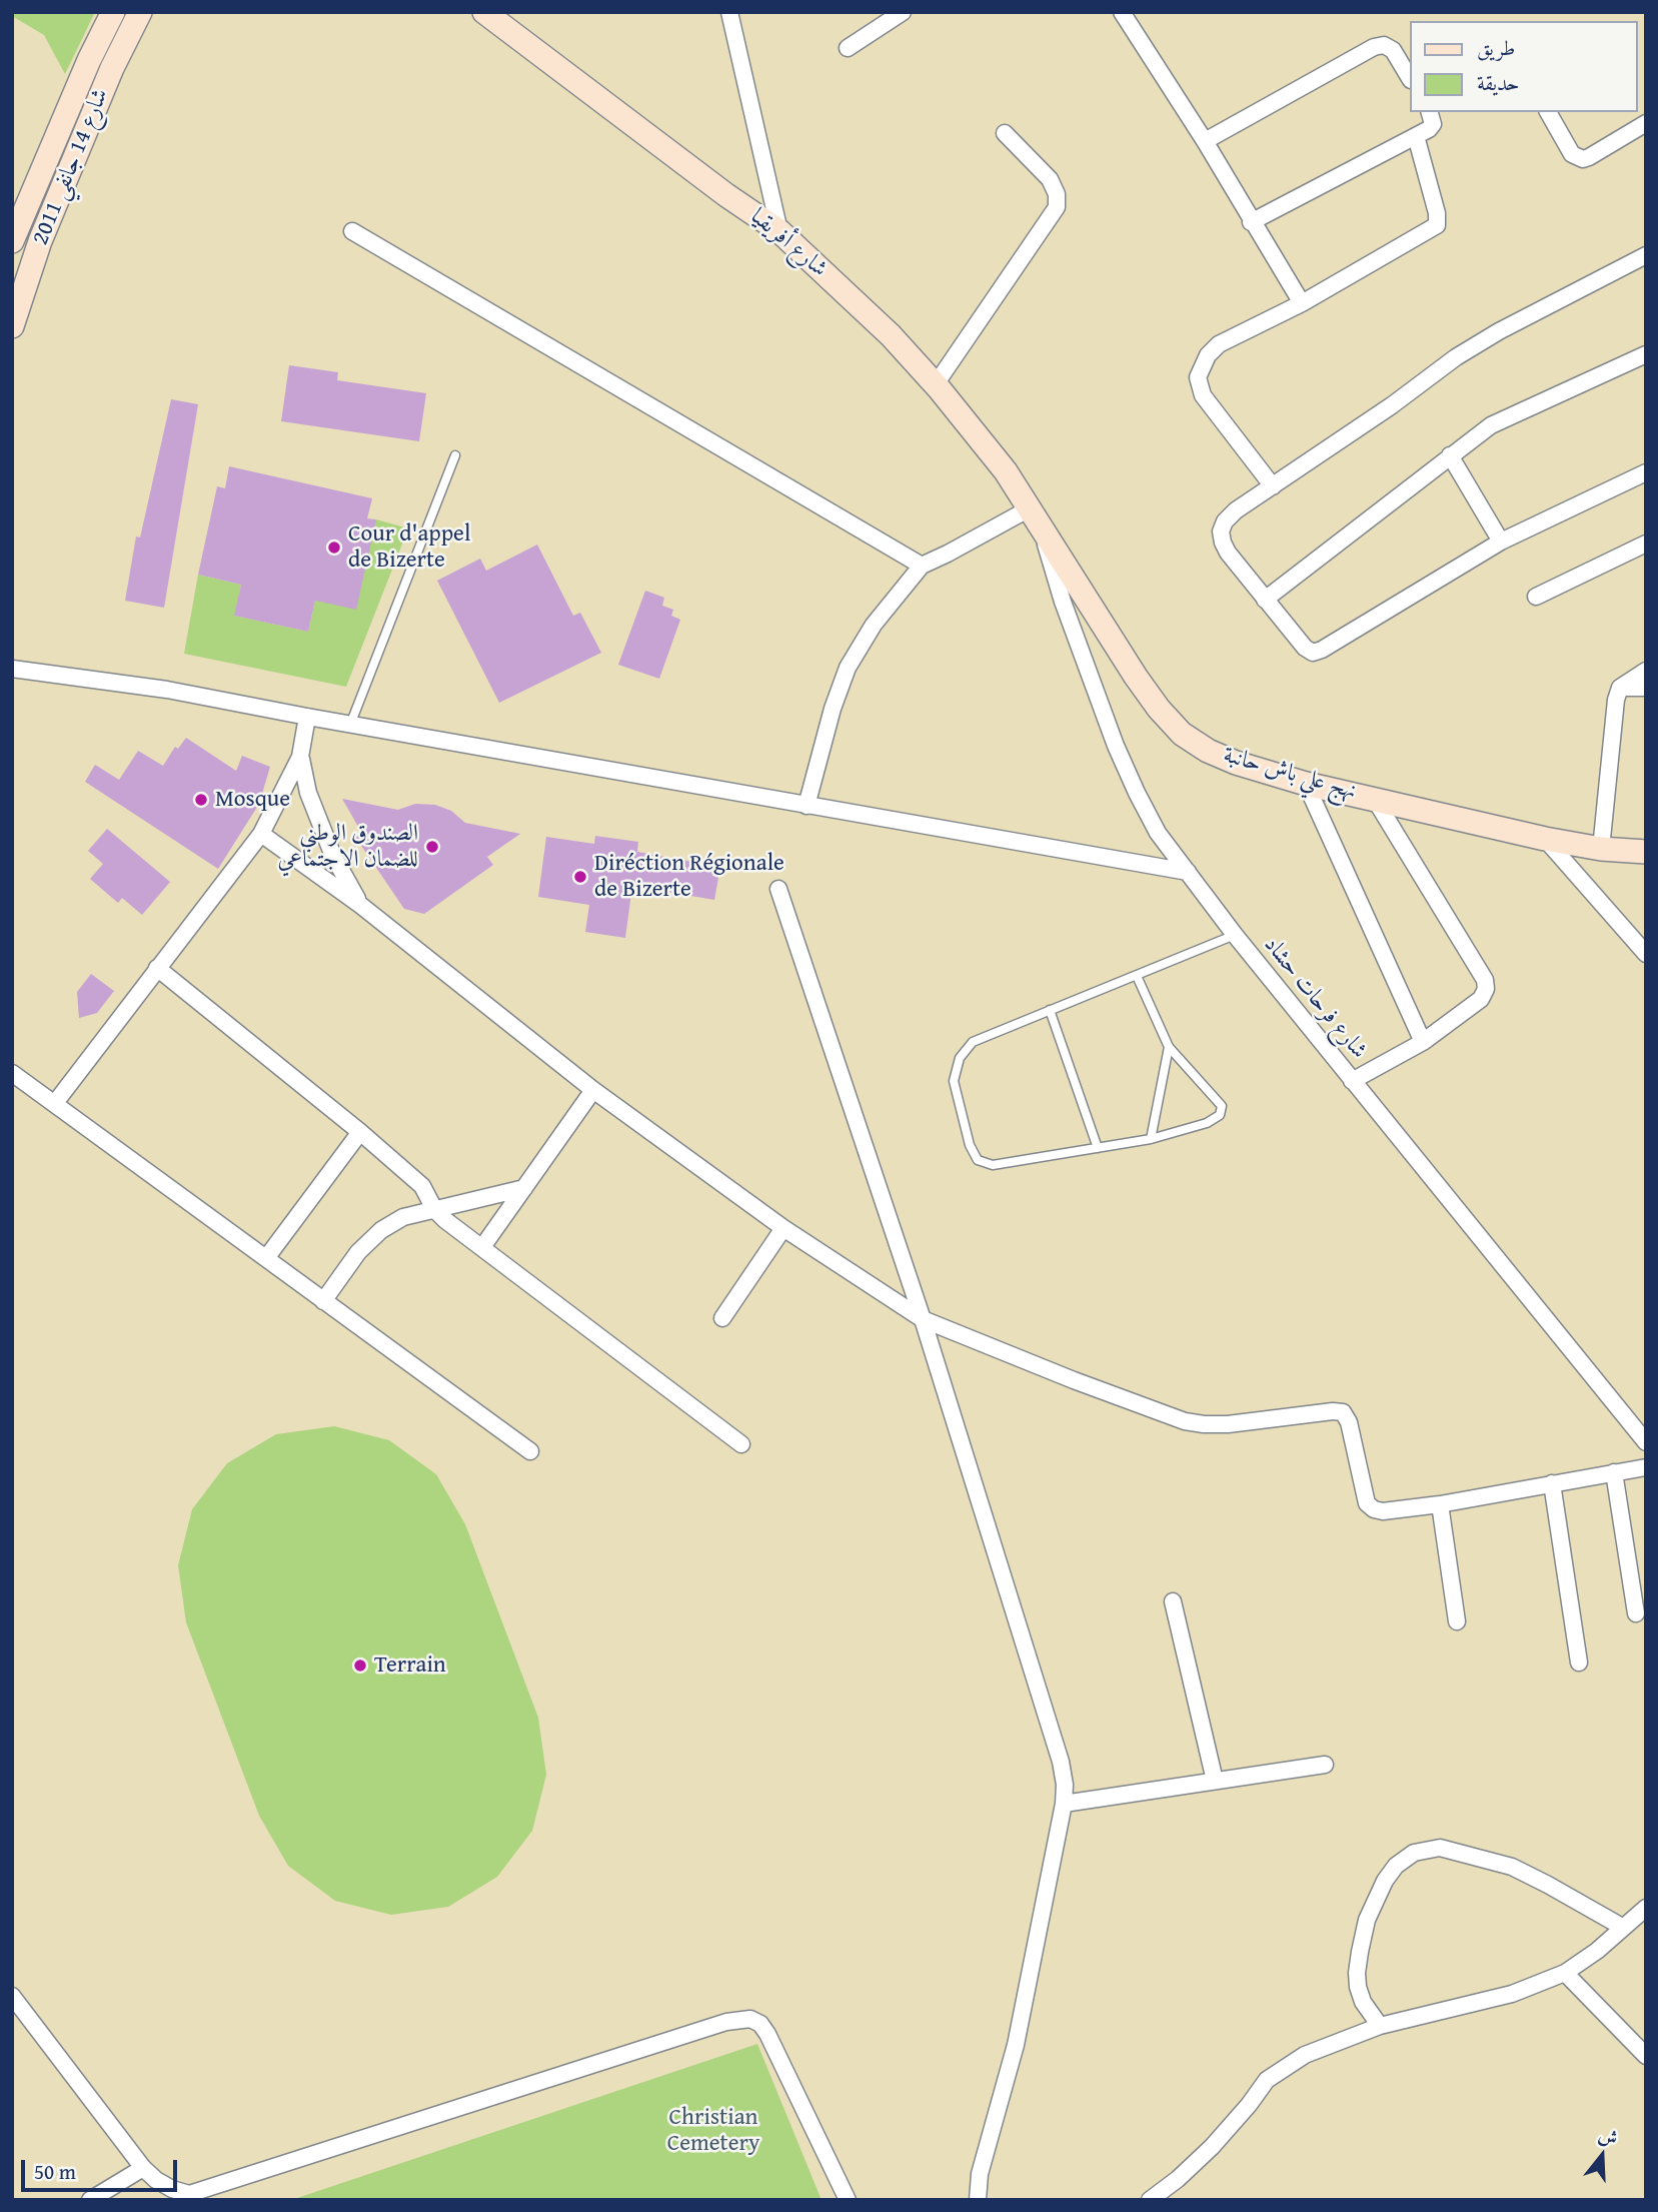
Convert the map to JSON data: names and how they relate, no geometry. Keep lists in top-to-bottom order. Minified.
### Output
{"streets":{"street":["شارع 14 جانفي 2011","شارع أفريقيا","نهج علي باش حانبة","شارع فرحات حشاد"]},"crossings":[["شارع أفريقيا","نهج علي باش حانبة"],["شارع أفريقيا","شارع فرحات حشاد"],["نهج علي باش حانبة","شارع فرحات حشاد"]],"parks":["Christian Cemetery"],"places":["Cour d'appel de Bizerte","Mosque","الصندوق الوطني للضمان الاجتماعي","Diréction Régionale de Bizerte","Terrain"],"legend":["طريق","حديقة"],"scale_bar":"50 m","north":"top"}
